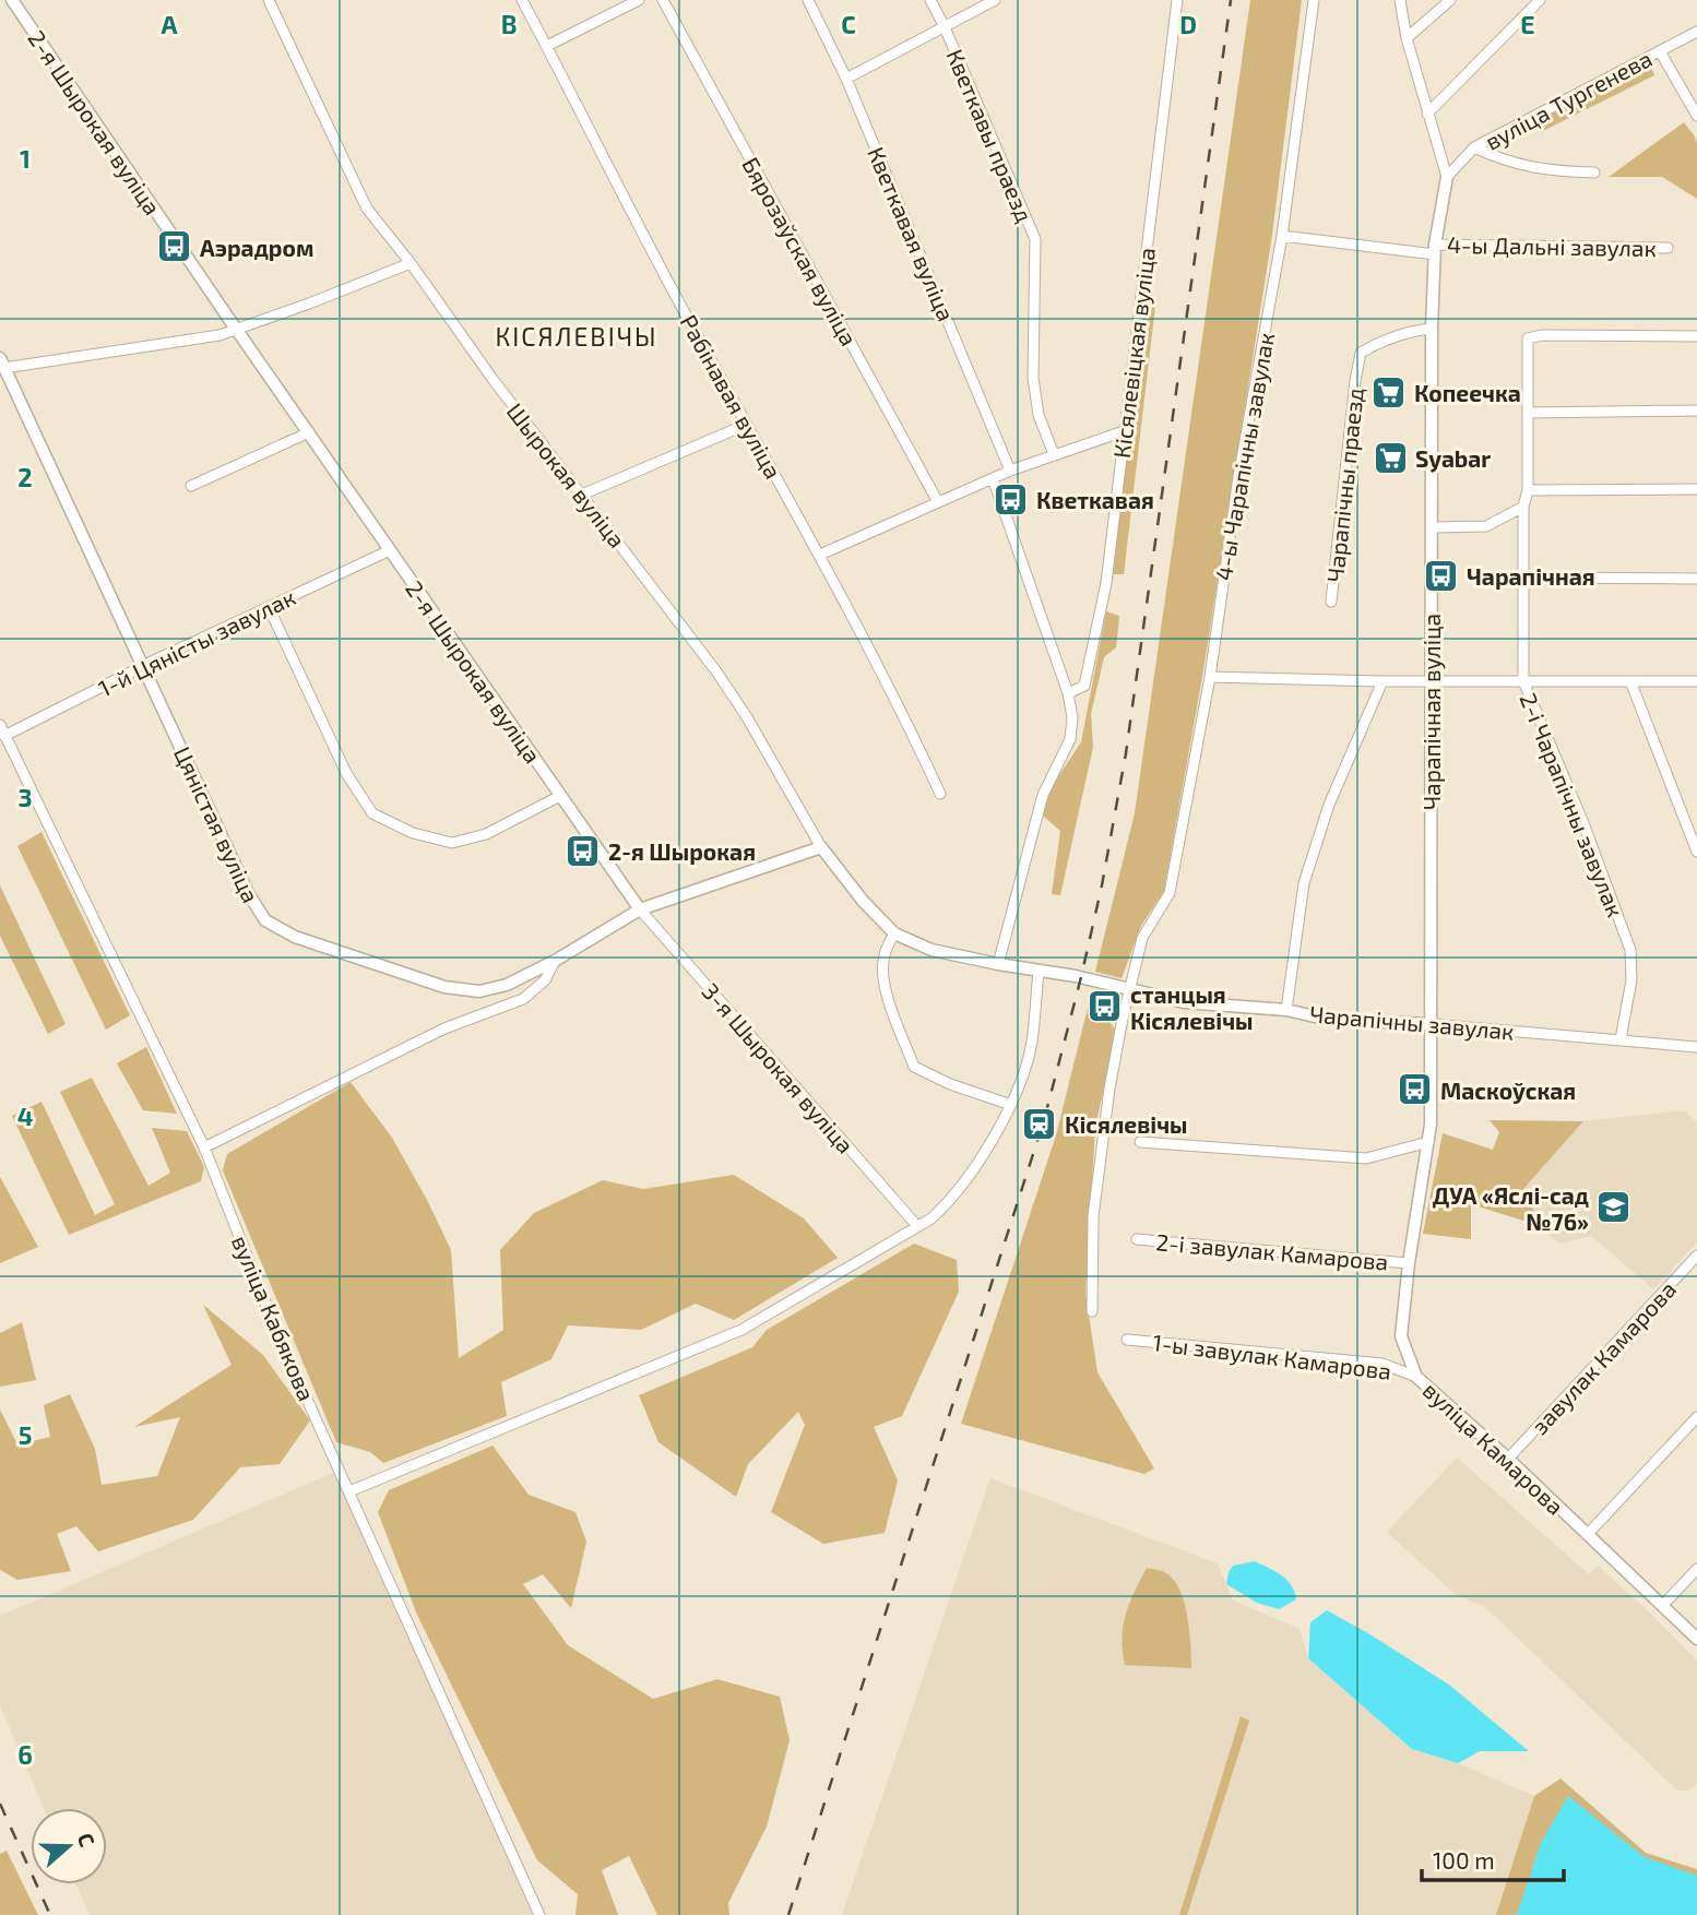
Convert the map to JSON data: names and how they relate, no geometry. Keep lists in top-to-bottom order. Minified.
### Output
{"streets":{"street":["вуліца Тургенева","2-я Шырокая вуліца","Кветкавы праезд","Кветкавая вуліца","4-ы Дальні завулак","Бярозаўская вуліца","Кісялевіцкая вуліца","Рабінавая вуліца","4-ы Чарапічны завулак","Шырокая вуліца","Чарапічны праезд","1-й Цяністы завулак","Чарапічная вуліца","2-і Чарапічны завулак","Цяністая вуліца","Чарапічны завулак","3-я Шырокая вуліца","2-і завулак Камарова","вуліца Кабякова","1-ы завулак Камарова","завулак Камарова","вуліца Камарова"]},"crossings":[["вуліца Тургенева","Чарапічная вуліца"],["2-я Шырокая вуліца","1-й Цяністы завулак"],["2-я Шырокая вуліца","Цяністая вуліца"],["2-я Шырокая вуліца","3-я Шырокая вуліца"],["4-ы Дальні завулак","Чарапічная вуліца"],["4-ы Чарапічны завулак","Шырокая вуліца"],["4-ы Чарапічны завулак","Чарапічны завулак"],["Шырокая вуліца","Цяністая вуліца"],["Шырокая вуліца","Чарапічны завулак"],["Чарапічны праезд","Чарапічная вуліца"],["1-й Цяністы завулак","Цяністая вуліца"],["1-й Цяністы завулак","вуліца Кабякова"],["Чарапічная вуліца","Чарапічны завулак"],["Чарапічная вуліца","вуліца Камарова"],["2-і Чарапічны завулак","Чарапічны завулак"],["Цяністая вуліца","3-я Шырокая вуліца"],["Чарапічны завулак","вуліца Камарова"],["2-і завулак Камарова","вуліца Камарова"],["1-ы завулак Камарова","вуліца Камарова"],["завулак Камарова","вуліца Камарова"]],"districts":["КІСЯЛЕВІЧЫ"],"places":{"bus stop":["Аэрадром","Кветкавая","Чарапічная","2-я Шырокая","станцыя Кісялевічы","Маскоўская"],"supermarket":["Копеечка","Syabar"],"station":["Кісялевічы"],"school or university":["ДУА «Яслі-сад №76»"]},"scale_bar":"100 m","north":"right","grid":{"columns":["A","B","C","D","E"],"rows":["1","2","3","4","5","6"]}}
